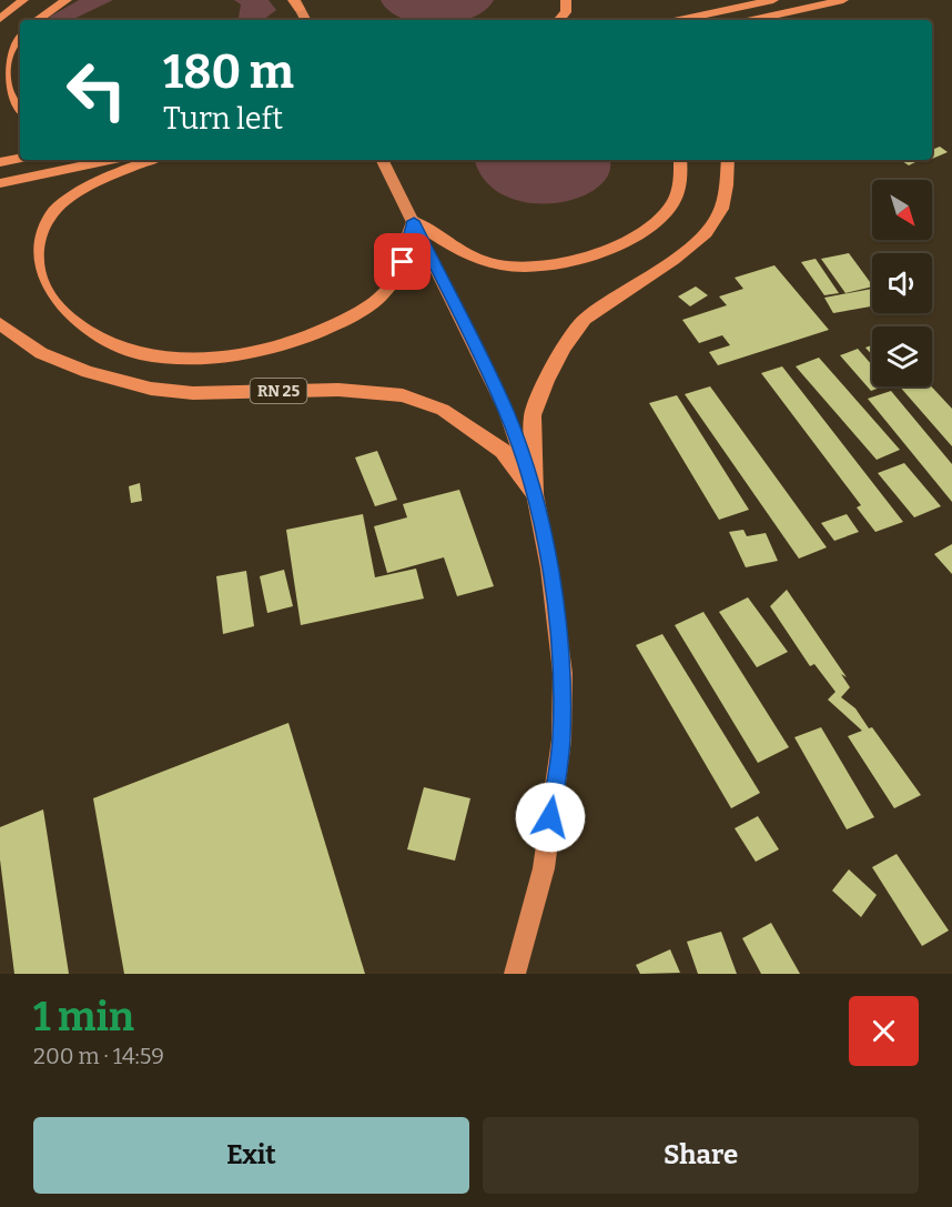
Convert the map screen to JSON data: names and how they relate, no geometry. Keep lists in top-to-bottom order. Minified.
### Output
{"streets":{"highway":["RN 25"]},"north":"bottom right","page":{"turn":["180 m","Turn left"],"heading":["1 min","200 m · 14:59"],"buttons":["Exit","Share"]}}
